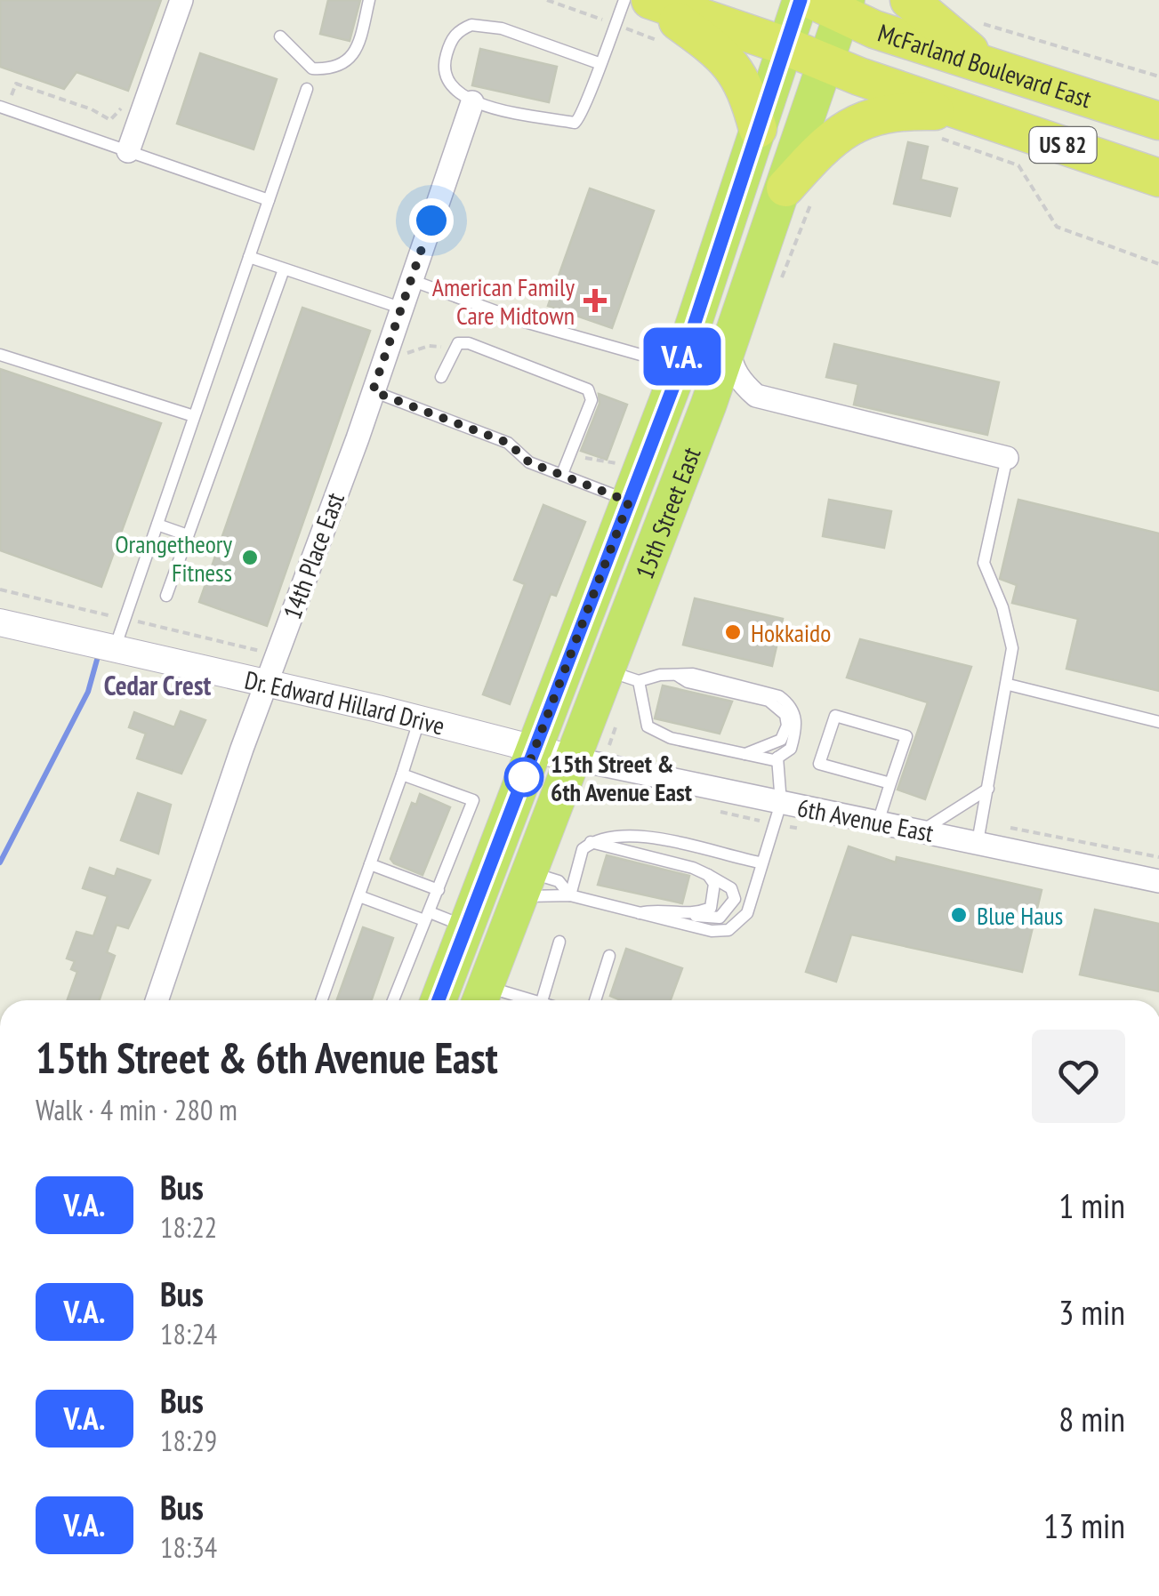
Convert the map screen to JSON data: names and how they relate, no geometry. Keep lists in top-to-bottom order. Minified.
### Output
{"streets":{"highway":["McFarland Boulevard East","US 82"],"main road":["15th Street East"],"street":["14th Place East","Dr. Edward Hillard Drive","6th Avenue East"]},"crossings":[["McFarland Boulevard East","15th Street East"],["15th Street East","Dr. Edward Hillard Drive"],["15th Street East","6th Avenue East"],["14th Place East","Dr. Edward Hillard Drive"],["Dr. Edward Hillard Drive","6th Avenue East"]],"districts":["Cedar Crest"],"places":{"health":["American Family Care Midtown"],"other":["Orangetheory Fitness","Hokkaido","15th Street & 6th Avenue East","Blue Haus"]},"lines":["bus line V.A."],"page":{"on_map":"V.A.","heading":["15th Street & 6th Avenue East","Walk · 4 min · 280 m"],"list":[{"mark":"V.A.","name":"Bus","note":"18:22","value":"1 min"},{"mark":"V.A.","name":"Bus","note":"18:24","value":"3 min"},{"mark":"V.A.","name":"Bus","note":"18:29","value":"8 min"},{"mark":"V.A.","name":"Bus","note":"18:34","value":"13 min"}]}}
